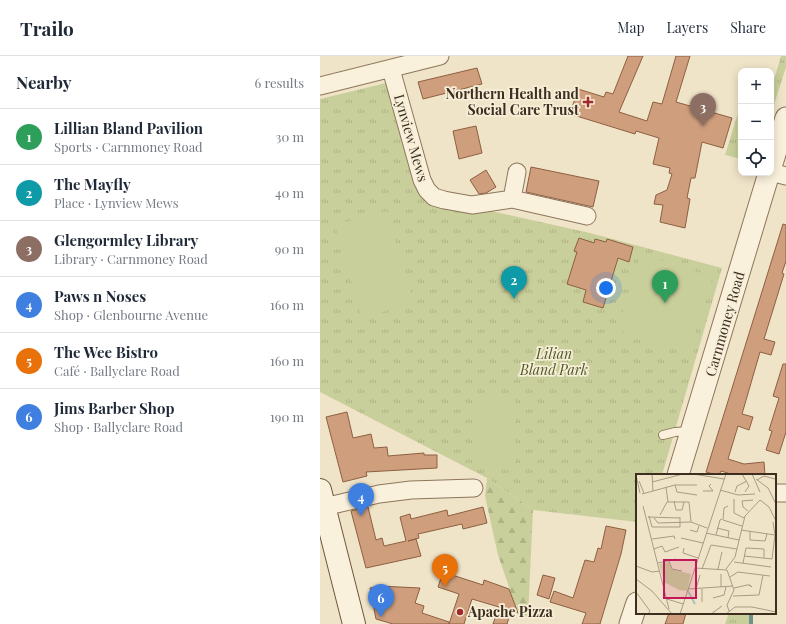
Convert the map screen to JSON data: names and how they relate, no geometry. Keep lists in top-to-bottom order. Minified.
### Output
{"streets":{"street":["Lynview Mews","Carnmoney Road"]},"parks":["Lilian Bland Park"],"places":{"health":["Northern Health and Social Care Trust"],"other":["Apache Pizza"]},"page":{"header":"Trailo","nav":["Map","Layers","Share"],"heading":["Nearby","6 results"],"map_buttons":["+","−"],"pins":["3","2","1","4","5","6"],"list":[{"mark":"1","name":"Lillian Bland Pavilion","note":"Sports · Carnmoney Road","value":"30 m"},{"mark":"2","name":"The Mayfly","note":"Place · Lynview Mews","value":"40 m"},{"mark":"3","name":"Glengormley Library","note":"Library · Carnmoney Road","value":"90 m"},{"mark":"4","name":"Paws n Noses","note":"Shop · Glenbourne Avenue","value":"160 m"},{"mark":"5","name":"The Wee Bistro","note":"Café · Ballyclare Road","value":"160 m"},{"mark":"6","name":"Jims Barber Shop","note":"Shop · Ballyclare Road","value":"190 m"}]}}
